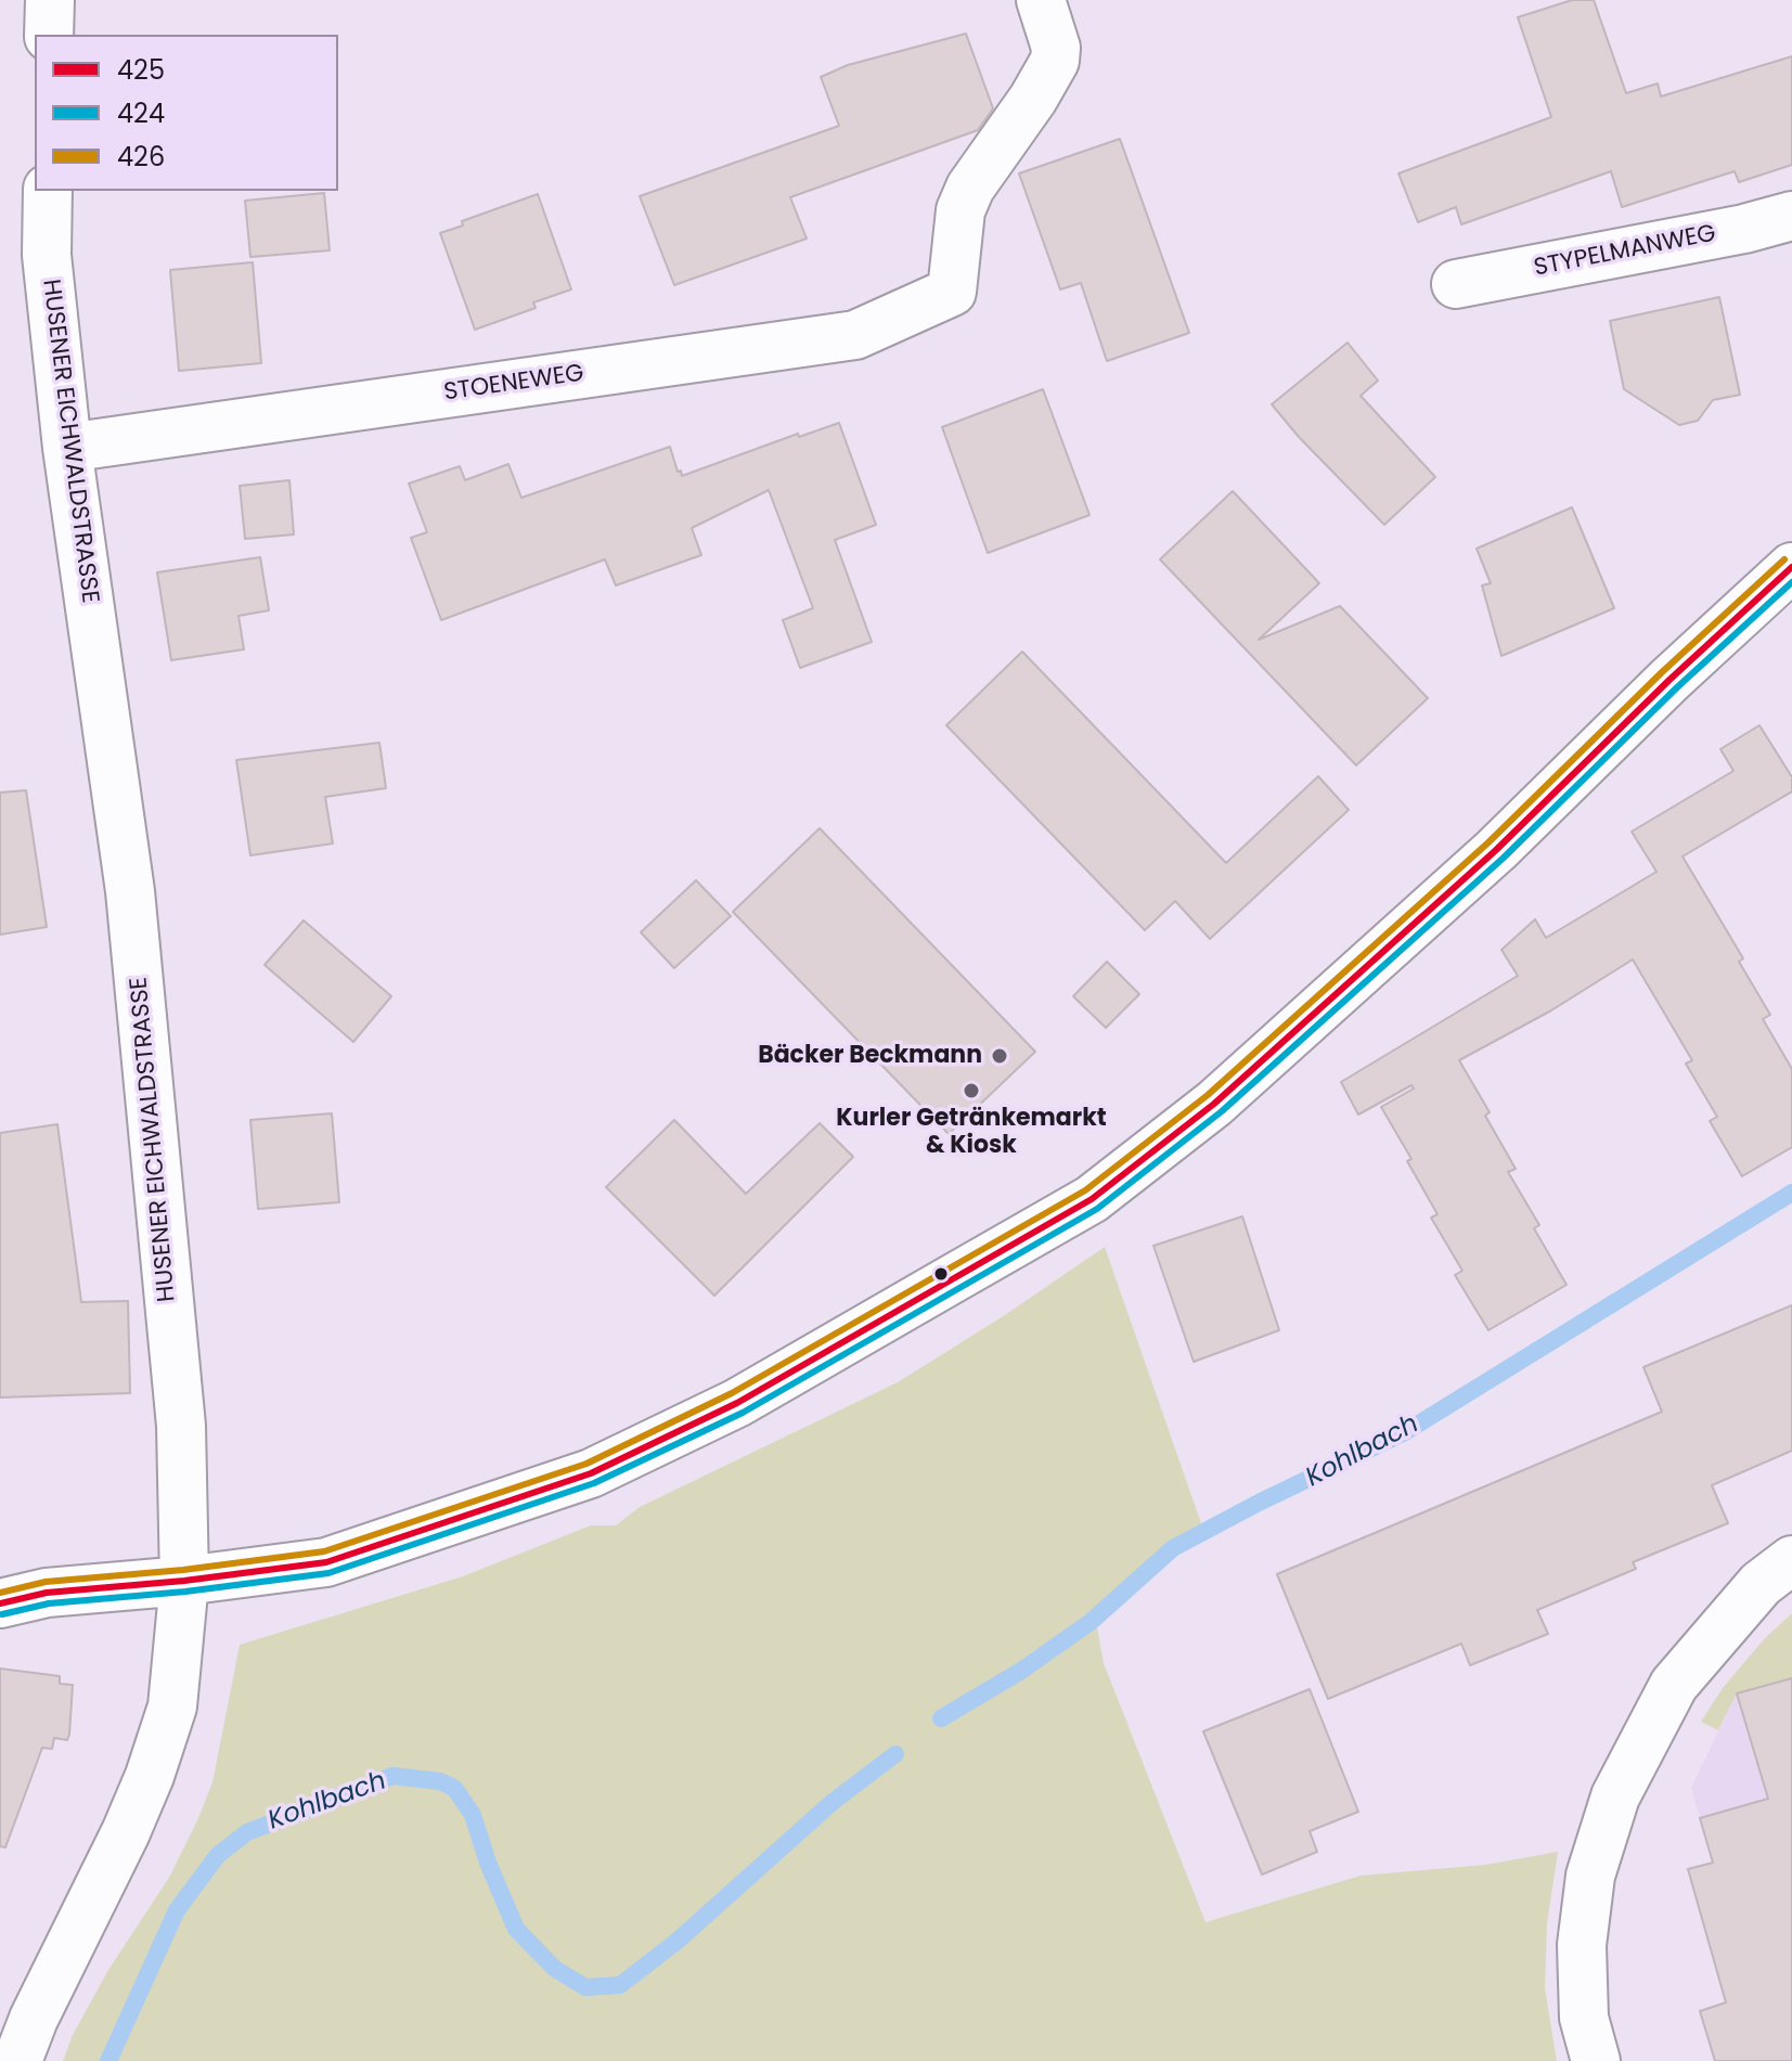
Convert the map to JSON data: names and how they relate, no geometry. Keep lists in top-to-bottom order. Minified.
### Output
{"streets":{"street":["STYPELMANWEG","STOENEWEG","HUSENER EICHWALDSTRASSE"]},"crossings":[["STOENEWEG","HUSENER EICHWALDSTRASSE"]],"water":["Kohlbach"],"places":["Bäcker Beckmann","Kurler Getränkemarkt & Kiosk"],"lines":["transit line 426","transit line 425","transit line 424"],"legend":["425","424","426"]}
